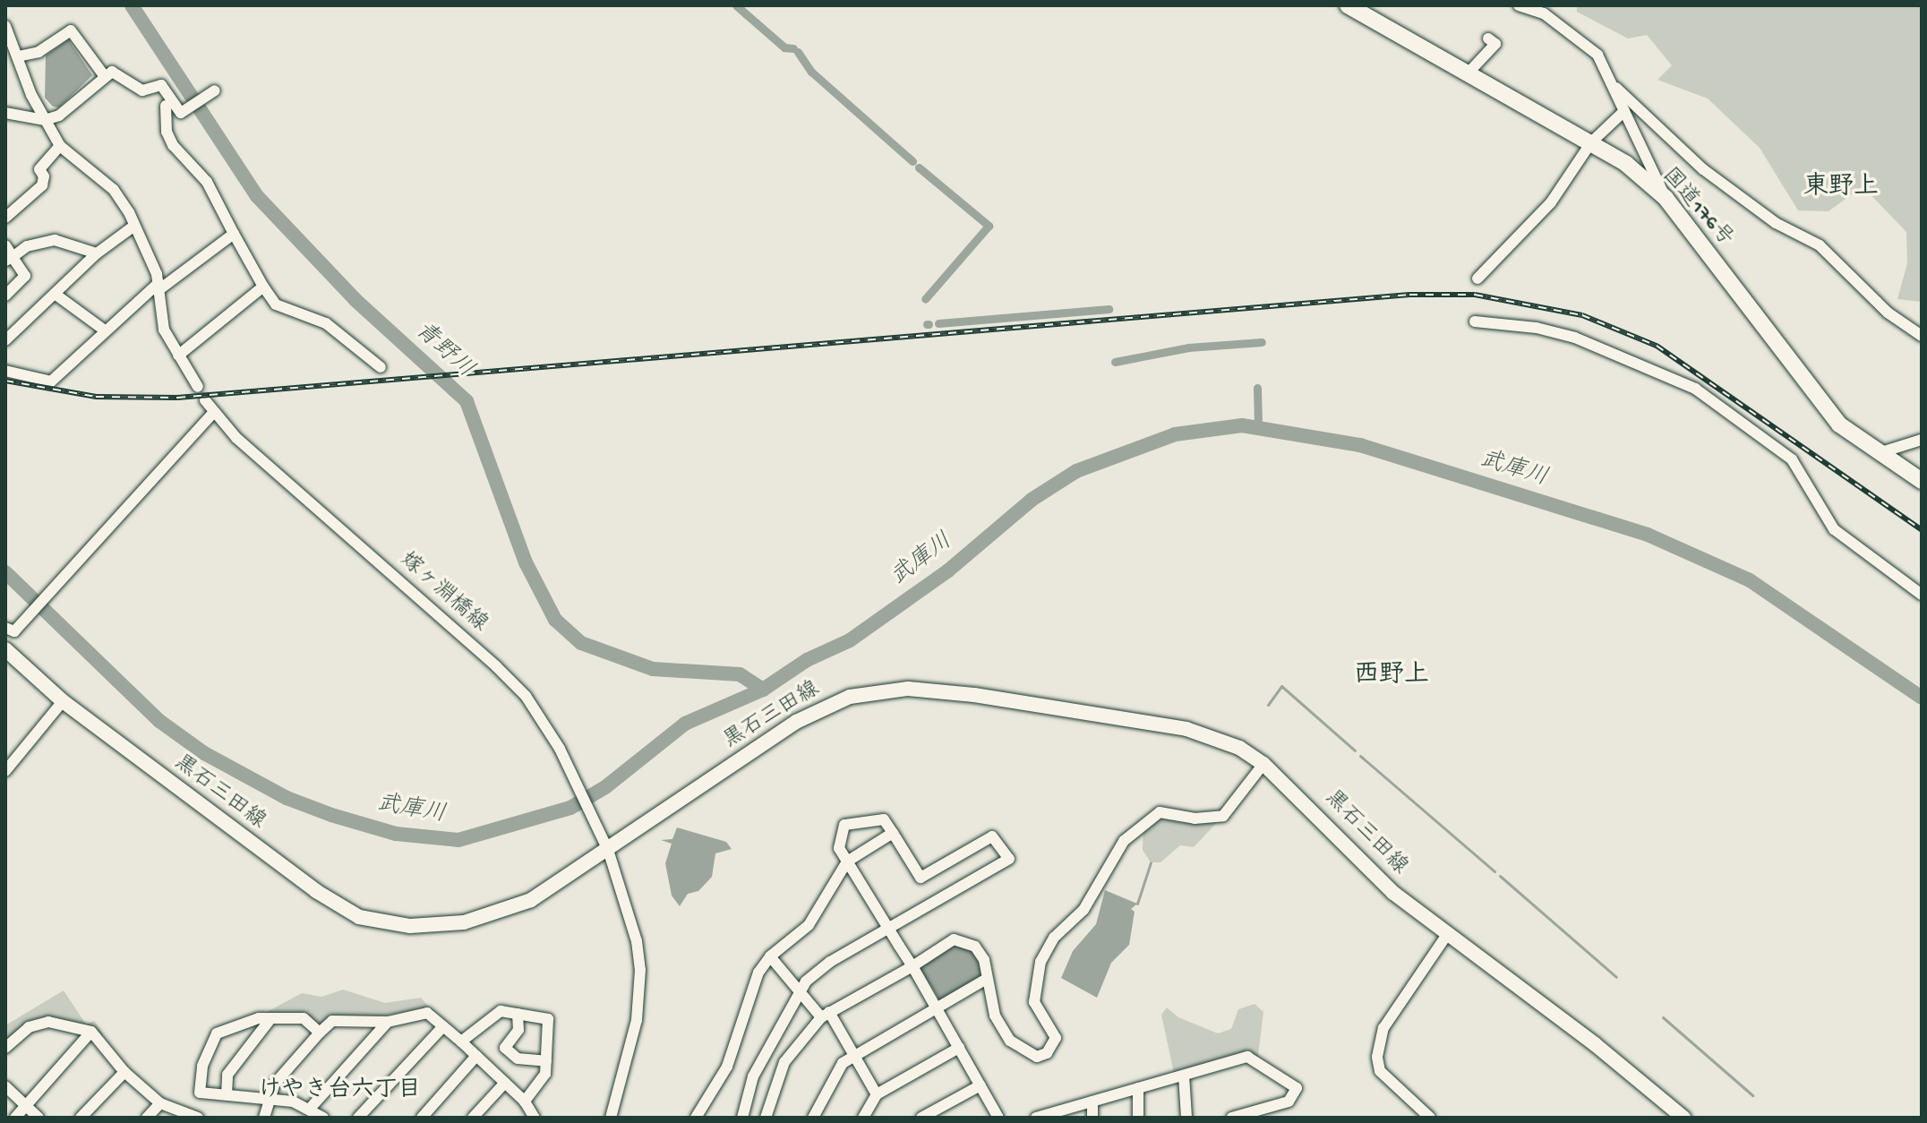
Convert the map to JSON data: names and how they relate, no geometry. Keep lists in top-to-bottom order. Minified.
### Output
{"streets":{"highway":["国道176号"],"main road":["黒石三田線"],"street":["嫁ヶ淵橋線"]},"crossings":[["嫁ヶ淵橋線","黒石三田線"]],"districts":["東野上","西野上","けやき台六丁目"],"water":["青野川","武庫川"]}
